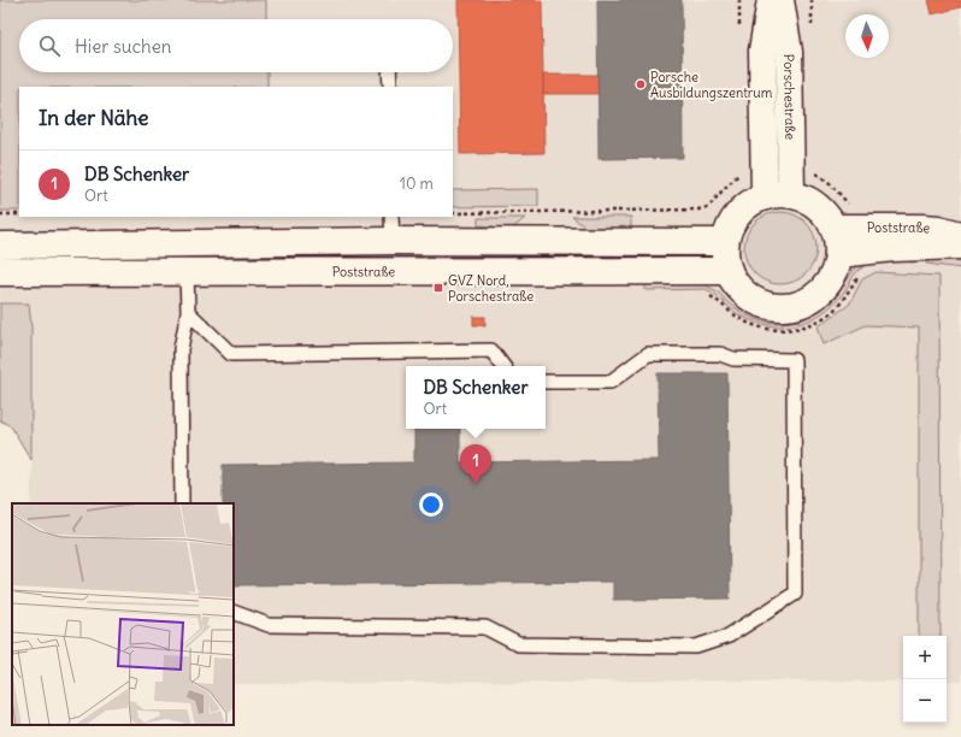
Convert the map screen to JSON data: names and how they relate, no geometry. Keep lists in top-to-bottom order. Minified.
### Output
{"streets":{"street":["Porschestraße","Poststraße"]},"crossings":[["Porschestraße","Poststraße"]],"places":{"other":["Porsche Ausbildungszentrum"],"transit":["GVZ Nord, Porschestraße"]},"north":"bottom","page":{"search":"Hier suchen","heading":"In der Nähe","list":[{"mark":"1","name":"DB Schenker","note":"Ort","value":"10 m"}],"popup":["DB Schenker","Ort"],"pins":"1","map_buttons":["+","−"]}}
